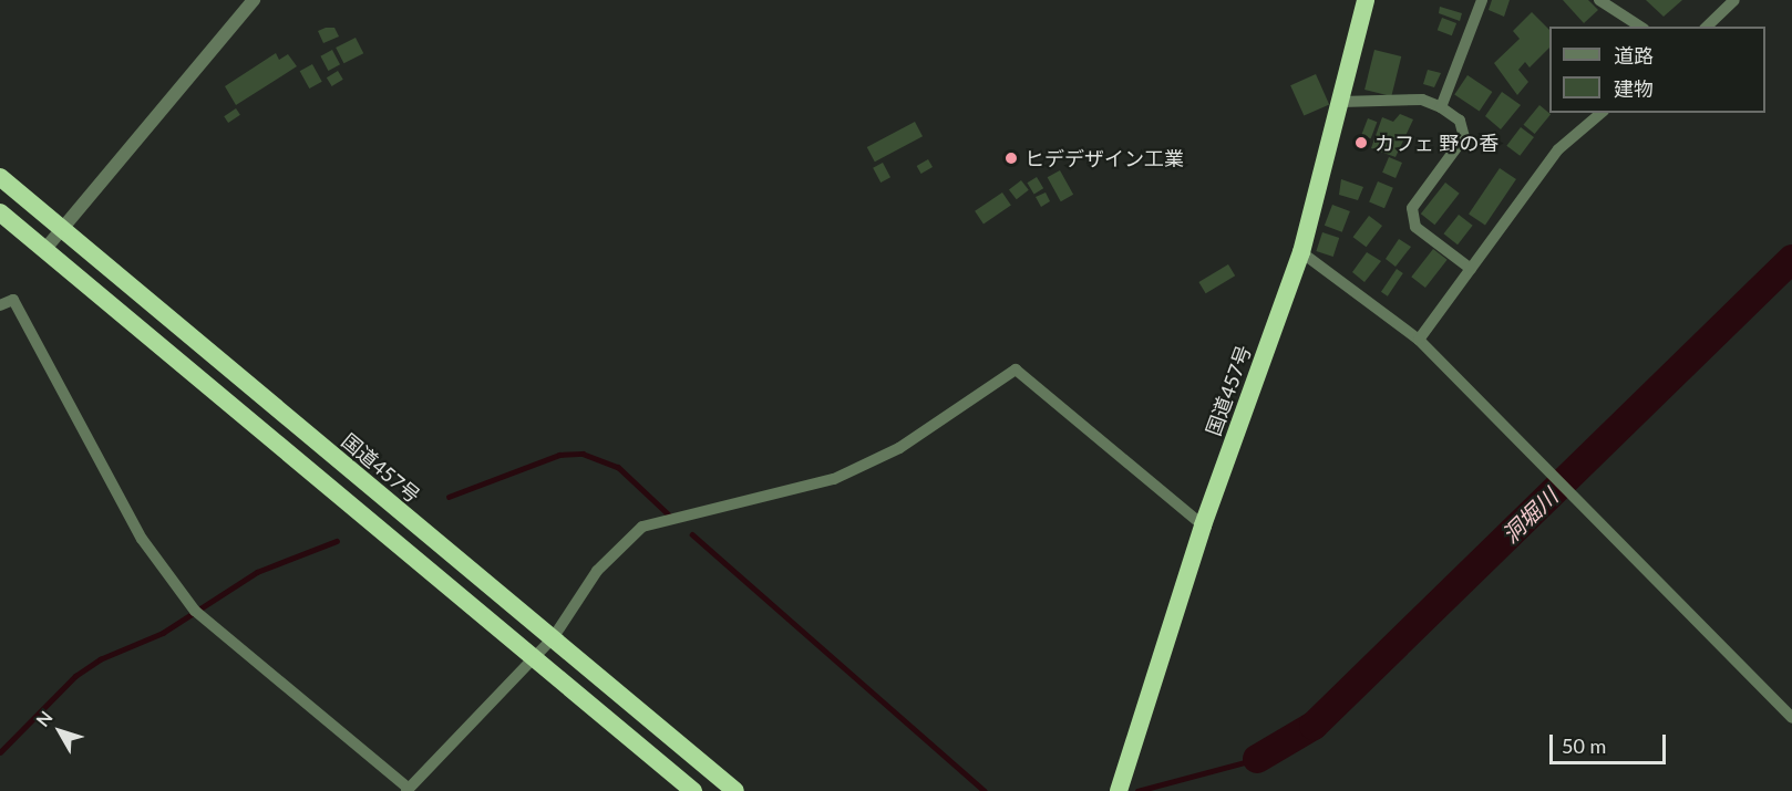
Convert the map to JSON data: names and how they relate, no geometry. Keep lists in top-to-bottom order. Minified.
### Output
{"streets":{"highway":["国道457号"]},"water":["洞堀川"],"places":["カフェ 野の香","ヒデデザイン工業"],"legend":["道路","建物"],"scale_bar":"50 m","north":"top left"}
